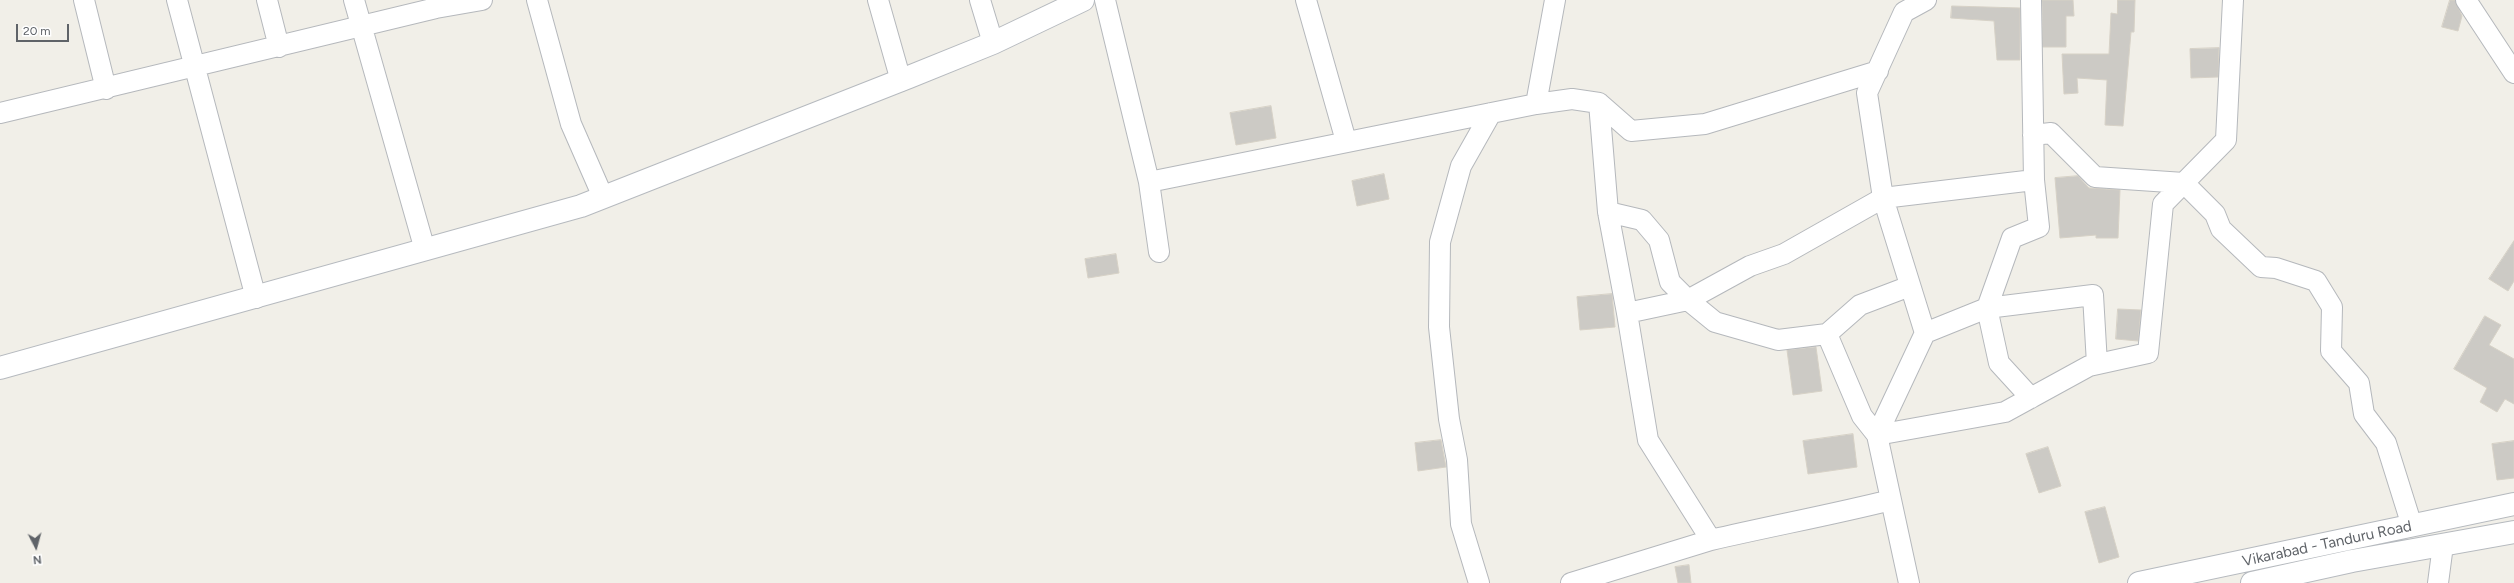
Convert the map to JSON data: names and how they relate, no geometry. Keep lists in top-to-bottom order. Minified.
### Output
{"streets":{"street":["Vikarabad - Tanduru Road"]},"scale_bar":"20 m","north":"bottom"}
